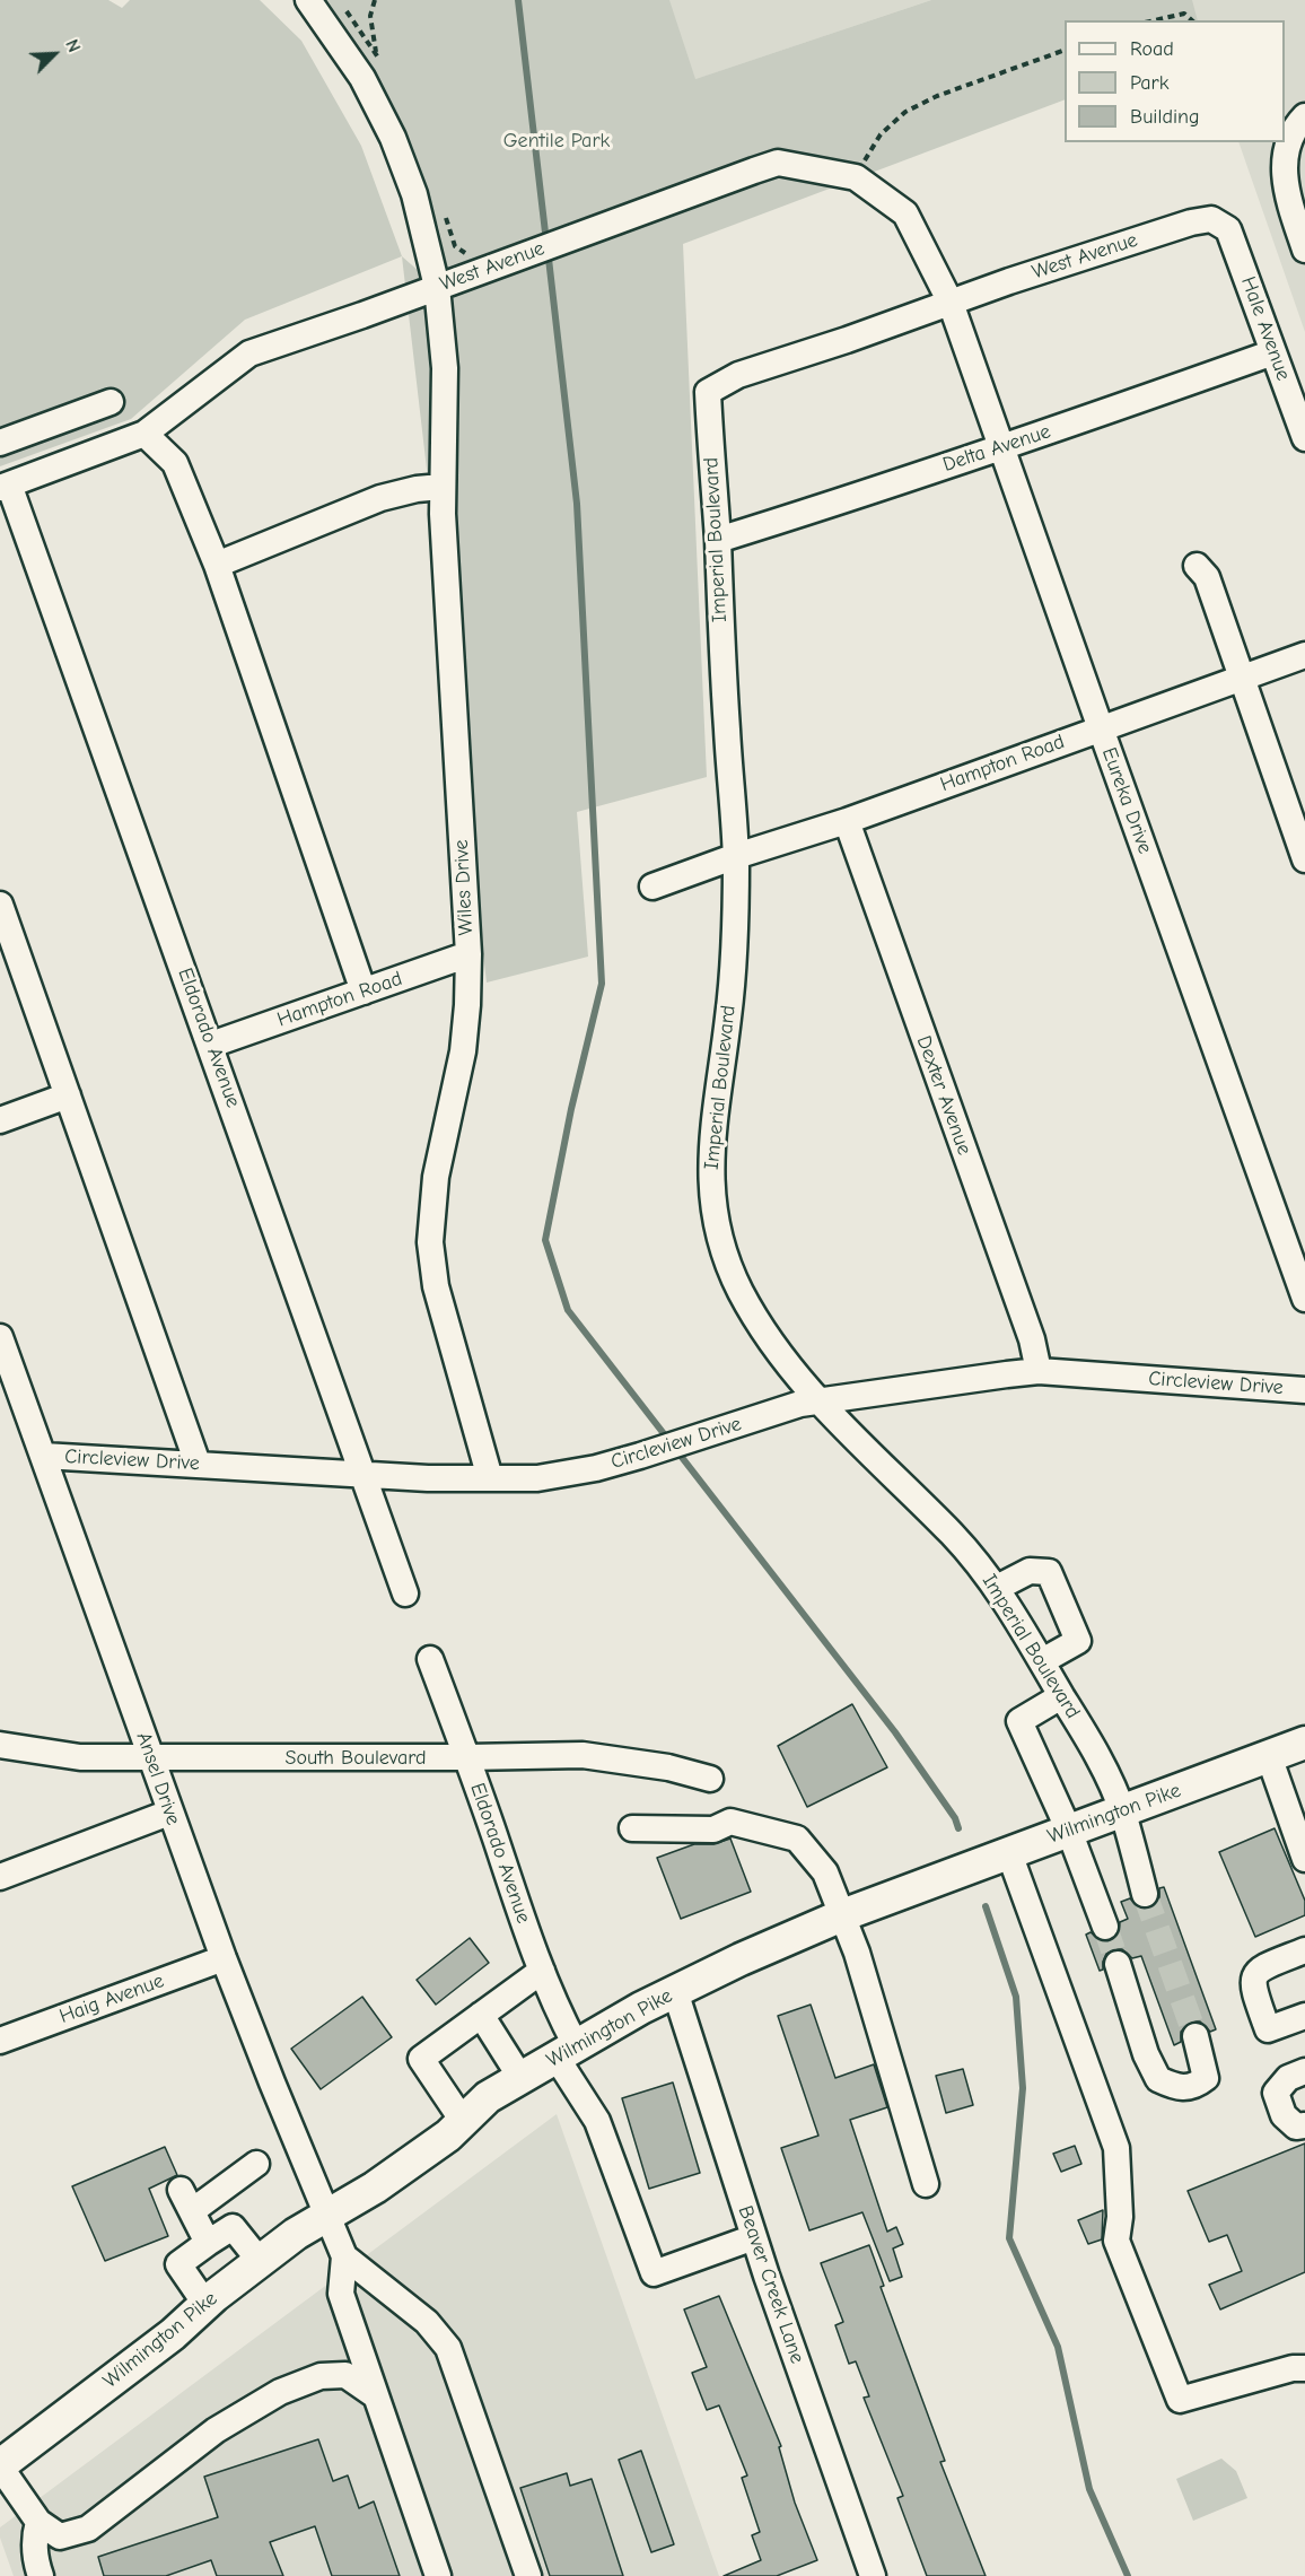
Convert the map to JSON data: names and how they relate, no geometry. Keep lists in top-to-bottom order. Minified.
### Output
{"streets":{"main road":["Wilmington Pike"],"street":["West Avenue","Hale Avenue","Delta Avenue","Imperial Boulevard","Hampton Road","Eureka Drive","Wiles Drive","Eldorado Avenue","Dexter Avenue","Circleview Drive","South Boulevard","Ansel Drive","Haig Avenue","Beaver Creek Lane"]},"crossings":[["West Avenue","Hale Avenue"],["West Avenue","Imperial Boulevard"],["West Avenue","Eureka Drive"],["West Avenue","Wiles Drive"],["West Avenue","Eldorado Avenue"],["Hale Avenue","Delta Avenue"],["Delta Avenue","Imperial Boulevard"],["Delta Avenue","Eureka Drive"],["Imperial Boulevard","Hampton Road"],["Imperial Boulevard","Circleview Drive"],["Imperial Boulevard","Wilmington Pike"],["Hampton Road","Eureka Drive"],["Hampton Road","Wiles Drive"],["Hampton Road","Eldorado Avenue"],["Hampton Road","Dexter Avenue"],["Wiles Drive","Circleview Drive"],["Eldorado Avenue","Circleview Drive"],["Eldorado Avenue","South Boulevard"],["Eldorado Avenue","Wilmington Pike"],["Eldorado Avenue","Beaver Creek Lane"],["Dexter Avenue","Circleview Drive"],["Circleview Drive","Ansel Drive"],["South Boulevard","Ansel Drive"],["Ansel Drive","Wilmington Pike"],["Ansel Drive","Haig Avenue"],["Wilmington Pike","Beaver Creek Lane"]],"parks":["Gentile Park"],"legend":["Road","Park","Building"],"north":"top right"}
